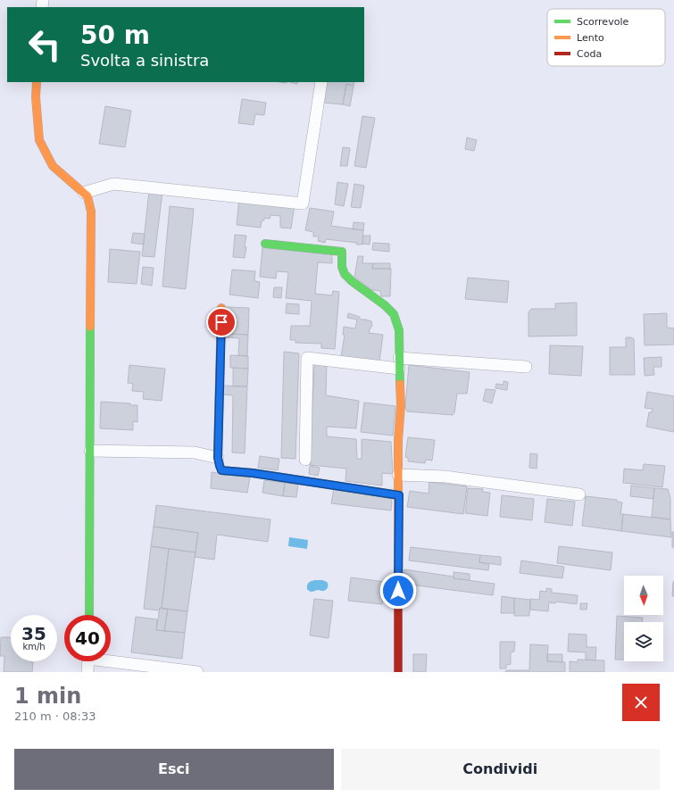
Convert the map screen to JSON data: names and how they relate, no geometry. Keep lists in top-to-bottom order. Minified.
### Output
{"legend":["Scorrevole","Lento","Coda"],"north":"bottom","page":{"turn":["50 m","Svolta a sinistra"],"speed":"35 km/h","limit":"40","heading":["1 min","210 m · 08:33"],"buttons":["Esci","Condividi"]}}
